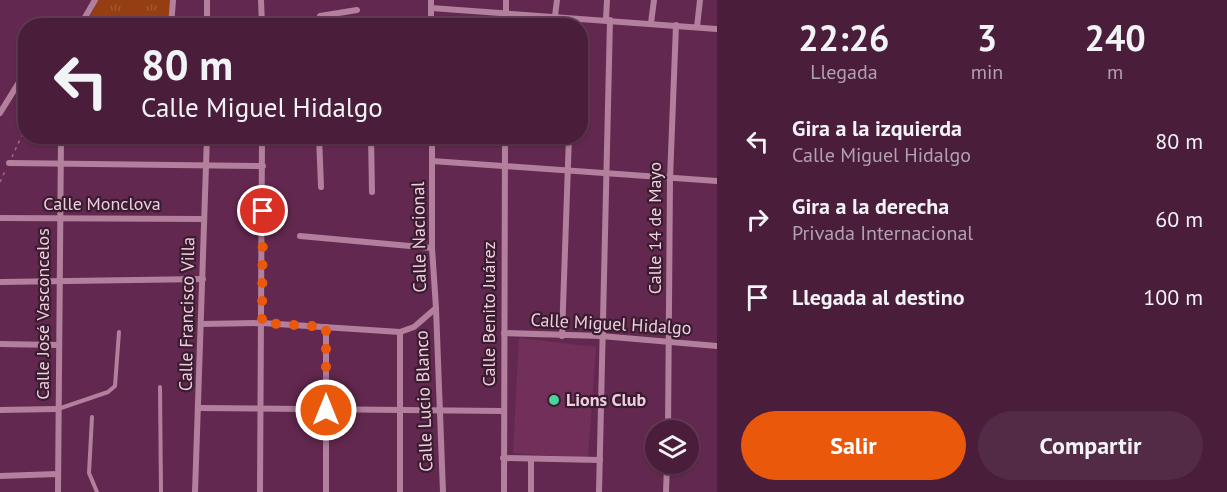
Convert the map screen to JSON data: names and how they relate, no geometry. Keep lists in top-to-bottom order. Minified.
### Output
{"streets":{"street":["Calle Monclova","Calle 14 de Mayo","Calle Nacional","Calle José Vasconcelos","Calle Francisco Villa","Calle Benito Juárez","Calle Miguel Hidalgo","Calle Lucio Blanco"]},"crossings":[["Calle Monclova","Calle José Vasconcelos"],["Calle Monclova","Calle Francisco Villa"],["Calle 14 de Mayo","Calle Miguel Hidalgo"],["Calle Nacional","Calle Lucio Blanco"],["Calle Benito Juárez","Calle Miguel Hidalgo"]],"places":["Lions Club"],"page":{"eta":["22:26","Llegada","3","min","240","m"],"turn":["80 m","Calle Miguel Hidalgo"],"list":[{"name":"Gira a la izquierda","note":"Calle Miguel Hidalgo","value":"80 m"},{"name":"Gira a la derecha","note":"Privada Internacional","value":"60 m"},{"name":"Llegada al destino","value":"100 m"}],"buttons":["Salir","Compartir"]}}
